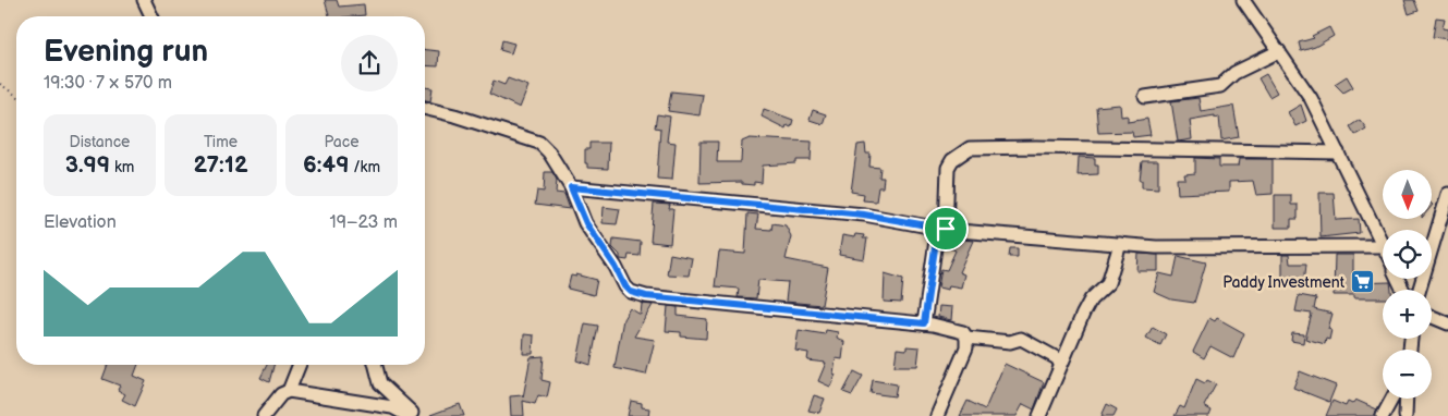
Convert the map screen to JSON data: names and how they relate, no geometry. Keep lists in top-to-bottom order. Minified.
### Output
{"places":{"supermarket":["Paddy Investment"]},"north":"bottom","page":{"heading":["Evening run","19:30 · 7 × 570 m"],"stats":[["Distance","3.99 km"],["Time","27:12"],["Pace","6:49 /km"]],"map_buttons":["+","−"],"chart":["Elevation","19–23 m"]}}
